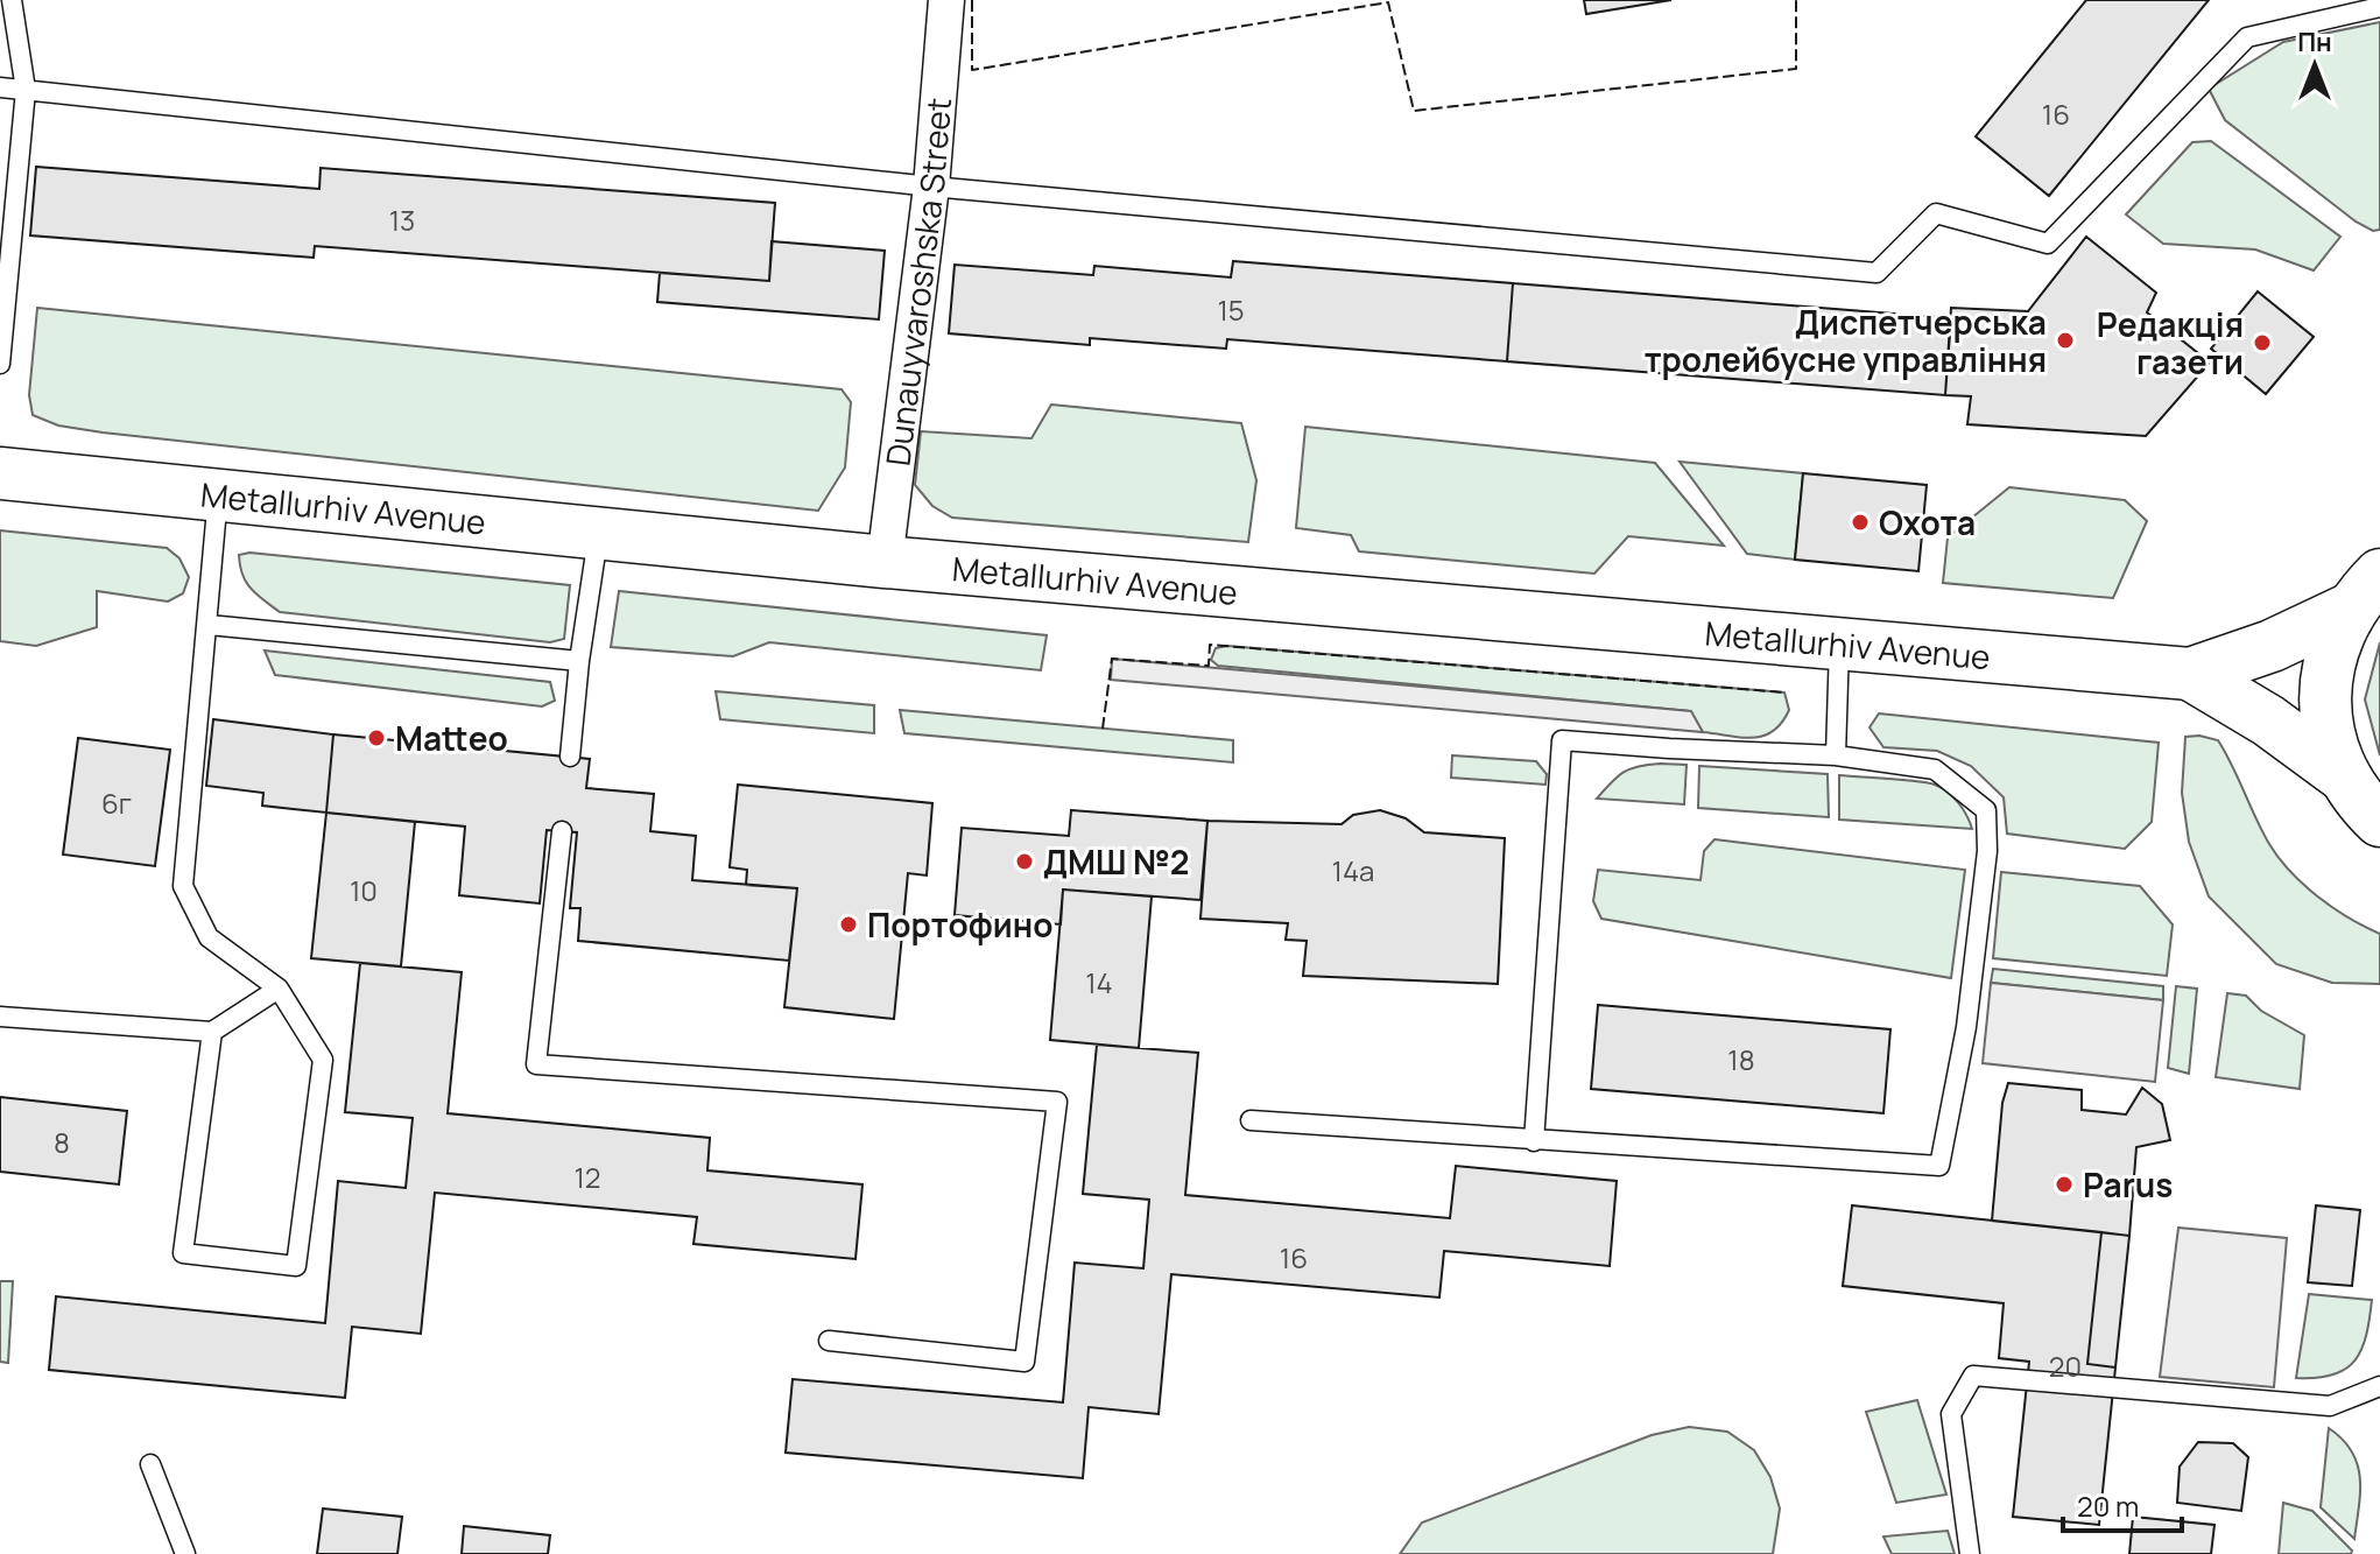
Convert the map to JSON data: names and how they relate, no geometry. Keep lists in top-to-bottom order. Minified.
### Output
{"streets":{"street":["Dunauyvaroshska Street","Metallurhiv Avenue"]},"crossings":[["Dunauyvaroshska Street","Metallurhiv Avenue"]],"places":["Диспетчерська тролейбусне управління","Редакція газети","Охота","Matteo","ДМШ №2","Портофино","Parus"],"house_numbers":["16","13","15","6г","14а","10","14","18","8","12","16","20"],"scale_bar":"20 m","north":"top"}
